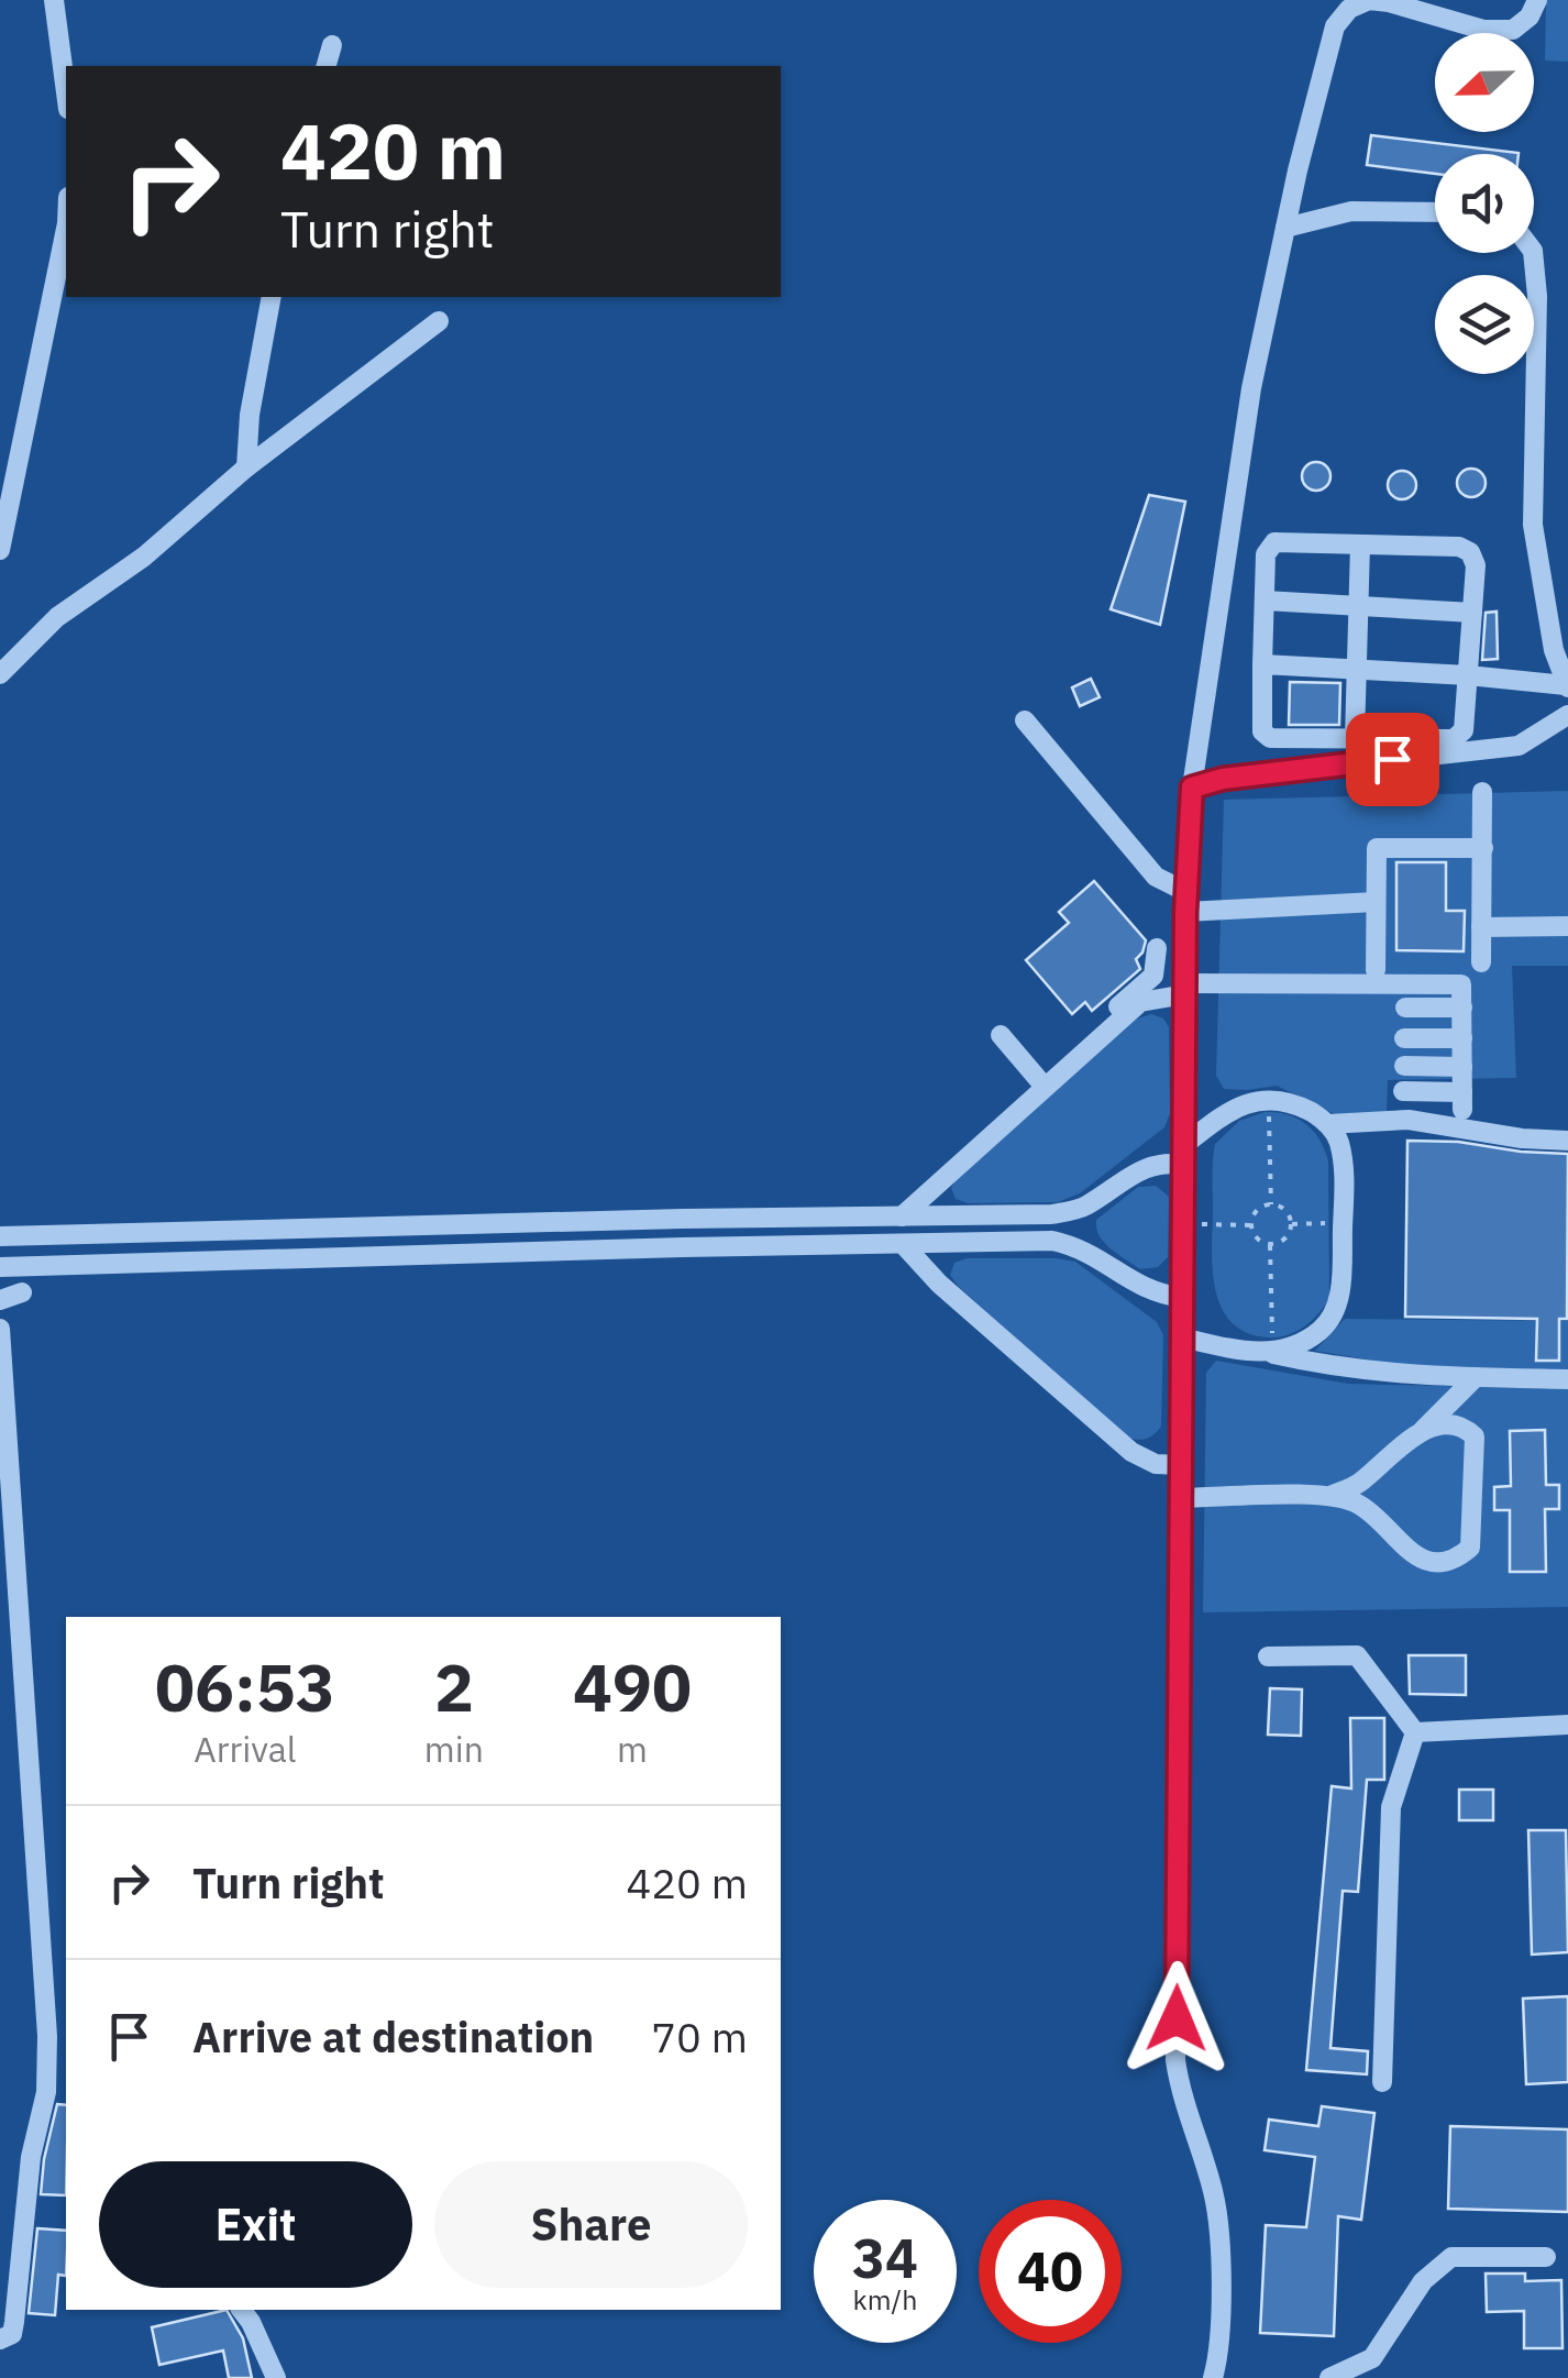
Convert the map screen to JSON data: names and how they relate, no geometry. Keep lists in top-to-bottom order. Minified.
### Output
{"north":"left","page":{"turn":["420 m","Turn right"],"eta":["06:53","Arrival","2","min","490","m"],"list":[{"name":"Turn right","value":"420 m"},{"name":"Arrive at destination","value":"70 m"}],"buttons":["Exit","Share"],"speed":"34 km/h","limit":"40"}}
